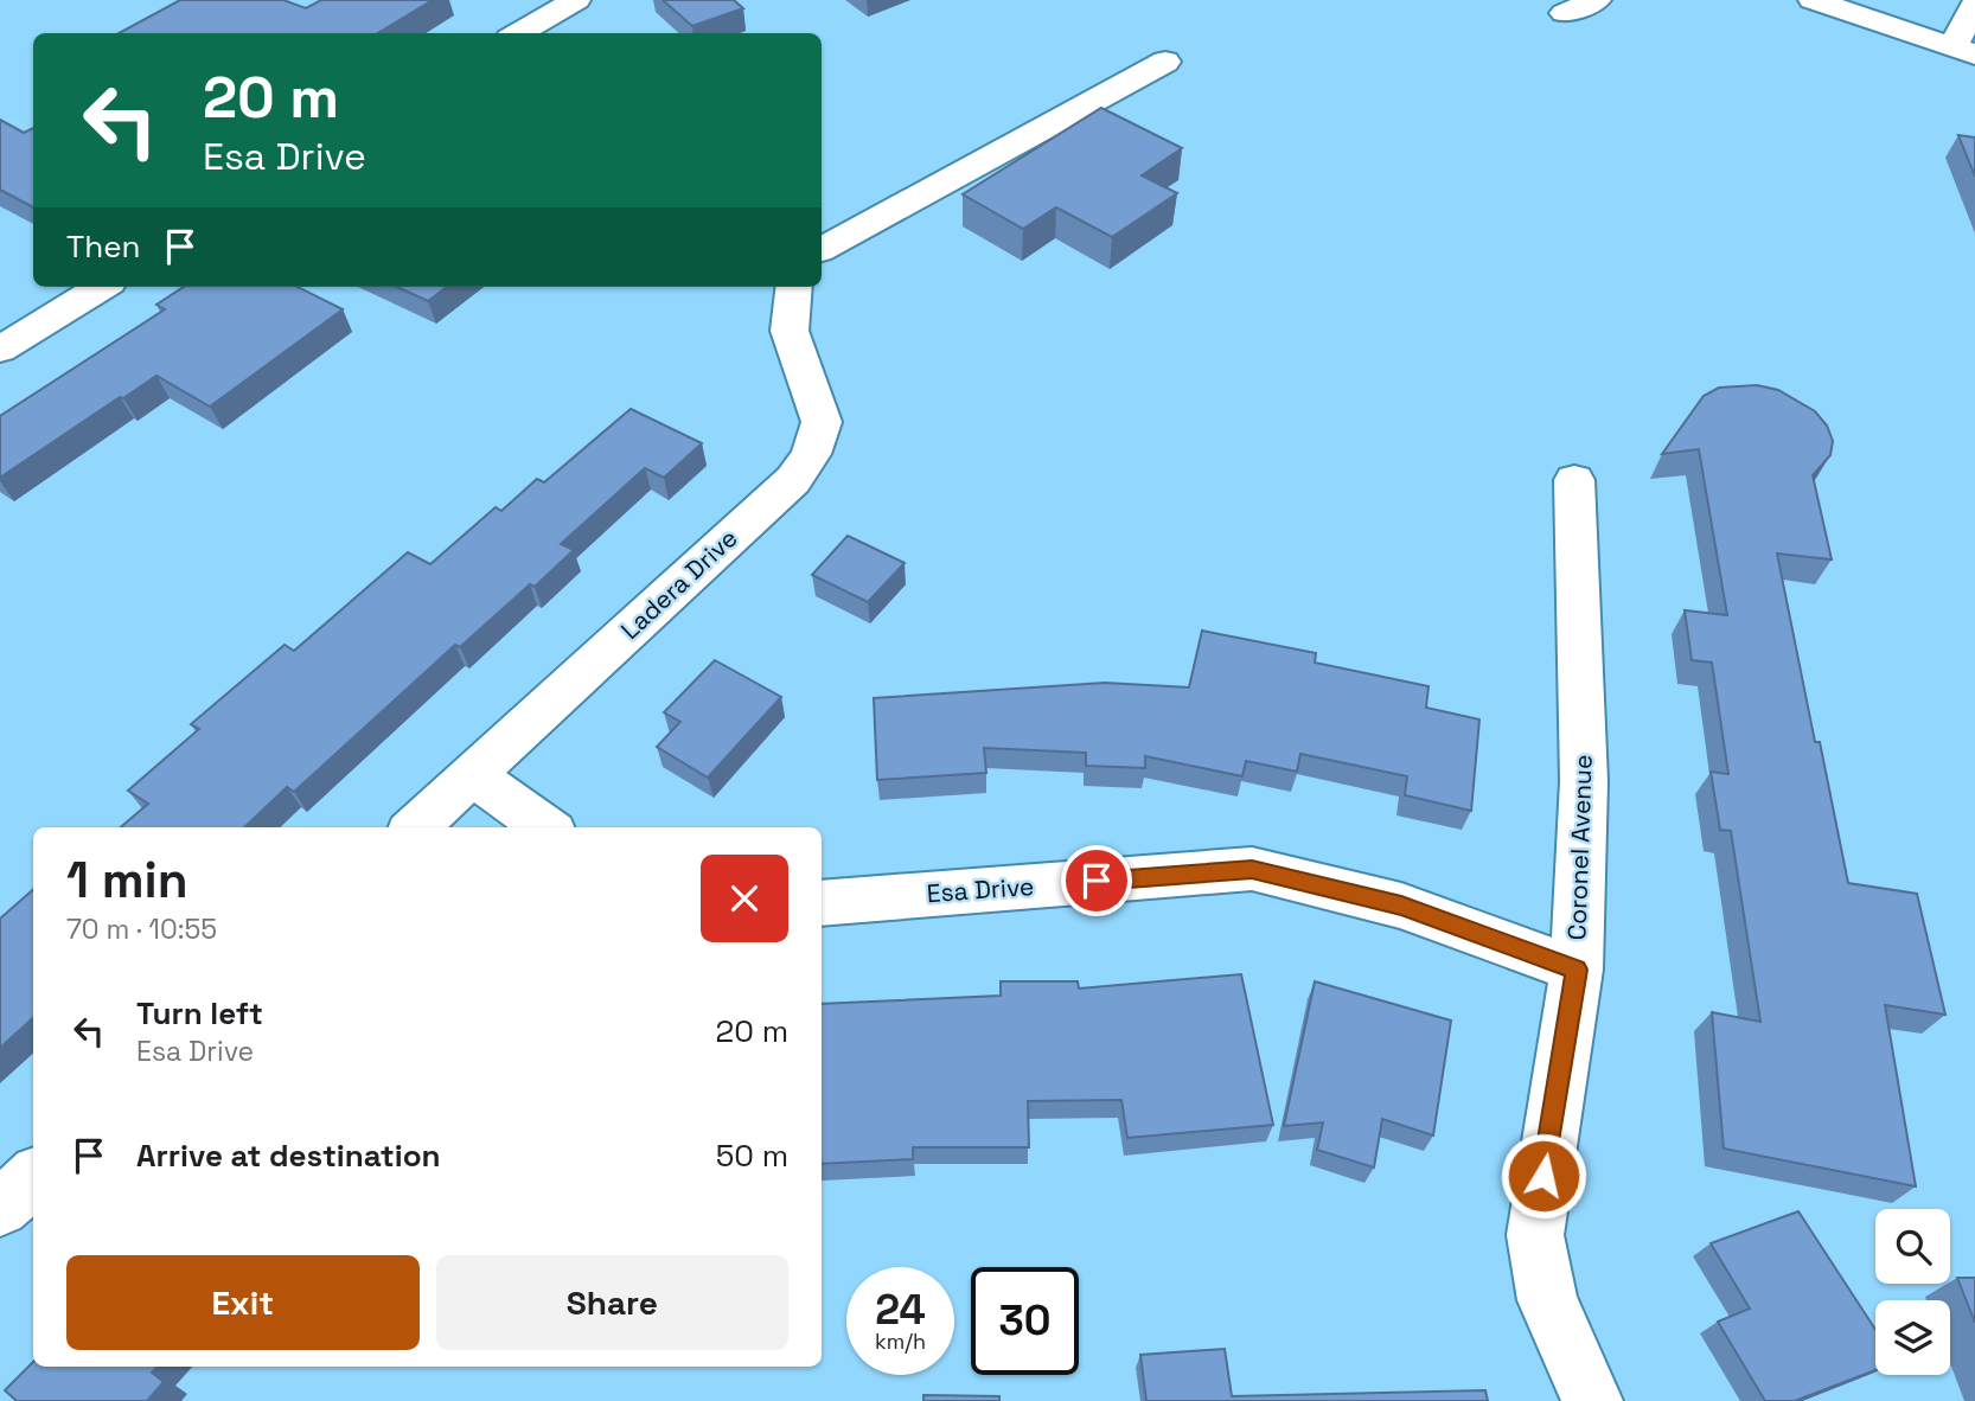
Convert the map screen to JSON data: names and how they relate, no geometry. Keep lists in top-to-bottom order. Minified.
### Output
{"streets":{"street":["Ladera Drive","Coronel Avenue","Esa Drive"]},"crossings":[["Coronel Avenue","Esa Drive"]],"page":{"turn":["20 m","Esa Drive"],"then":"Then","heading":["1 min","70 m · 10:55"],"list":[{"name":"Turn left","note":"Esa Drive","value":"20 m"},{"name":"Arrive at destination","value":"50 m"}],"buttons":["Exit","Share"],"speed":"24 km/h","limit":"30"}}
